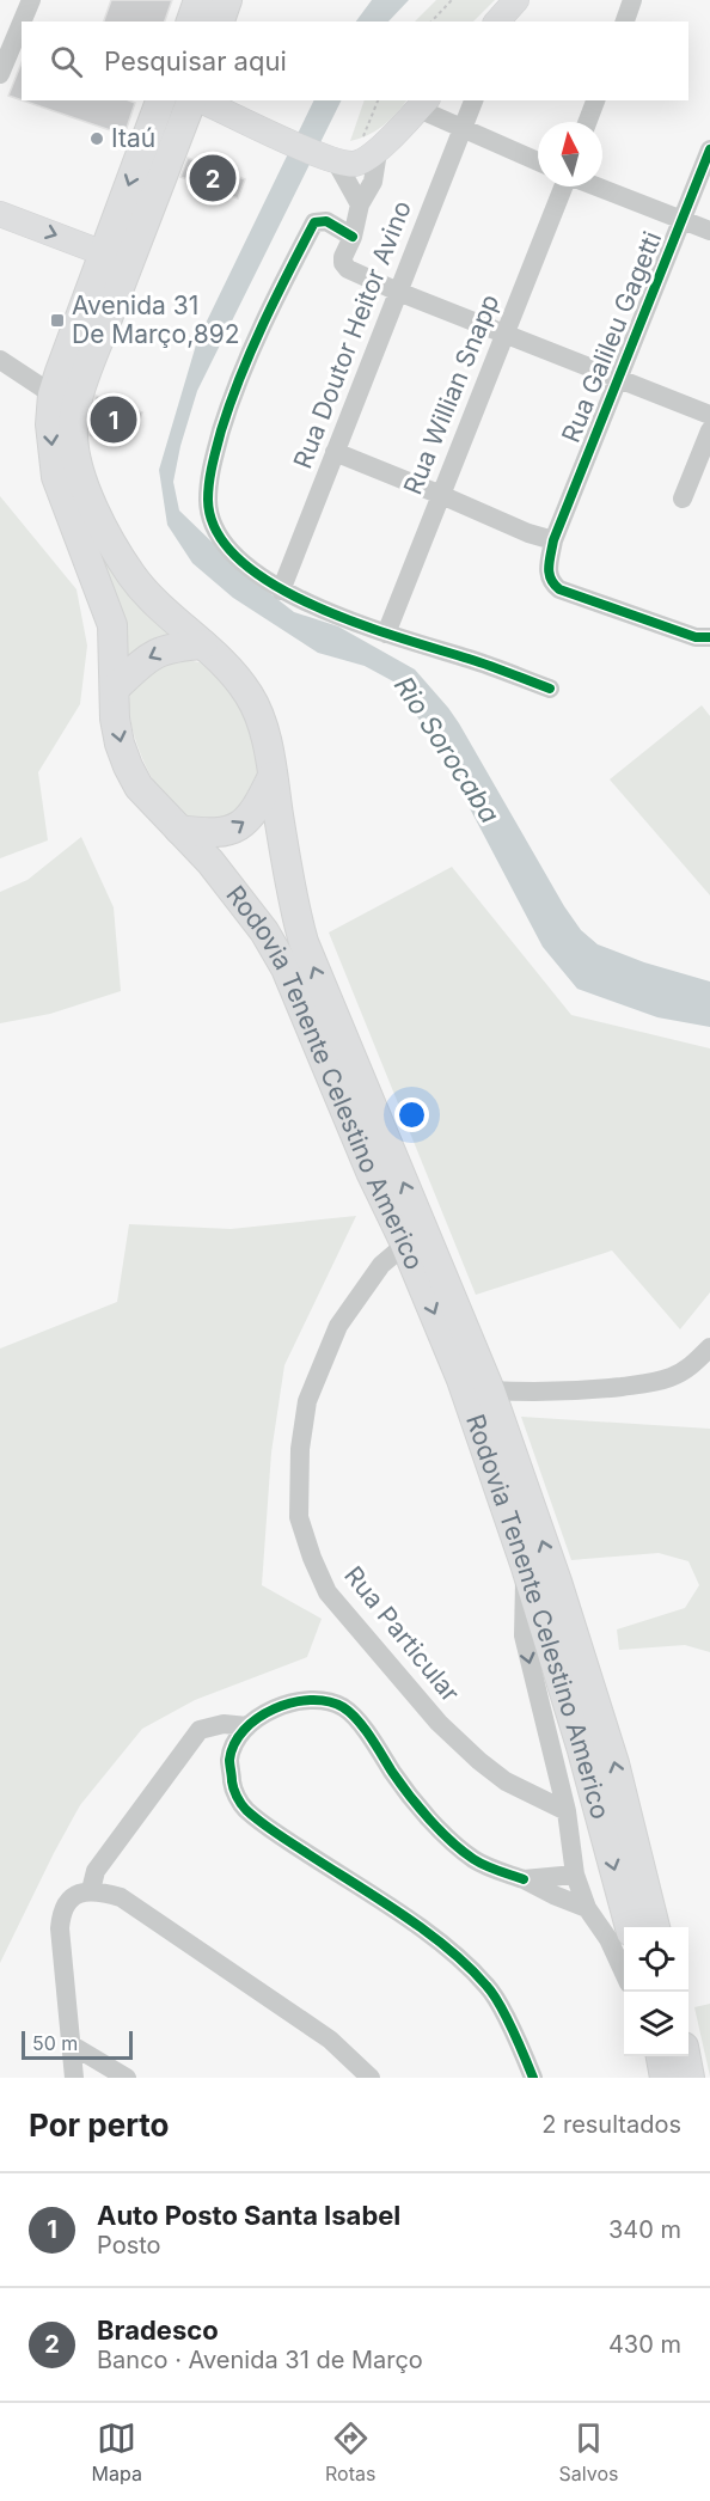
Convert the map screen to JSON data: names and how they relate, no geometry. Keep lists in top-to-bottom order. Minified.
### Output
{"streets":{"highway":["Rodovia Tenente Celestino Americo"],"street":["Rua Doutor Heitor Avino","Rua Galileu Gagetti","Rua Willian Snapp","Rua Particular"]},"crossings":[["Rua Doutor Heitor Avino","Rua Galileu Gagetti"],["Rua Galileu Gagetti","Rua Willian Snapp"],["Rodovia Tenente Celestino Americo","Rua Particular"]],"water":["Rio Sorocaba"],"places":{"other":["Itaú"],"transit":["Avenida 31 De Março,892"]},"scale_bar":"50 m","north":"top","page":{"search":"Pesquisar aqui","pins":["2","1"],"scale":"50 m","heading":["Por perto","2 resultados"],"list":[{"mark":"1","name":"Auto Posto Santa Isabel","note":"Posto","value":"340 m"},{"mark":"2","name":"Bradesco","note":"Banco · Avenida 31 de Março","value":"430 m"}],"nav":["Mapa","Rotas","Salvos"]}}
